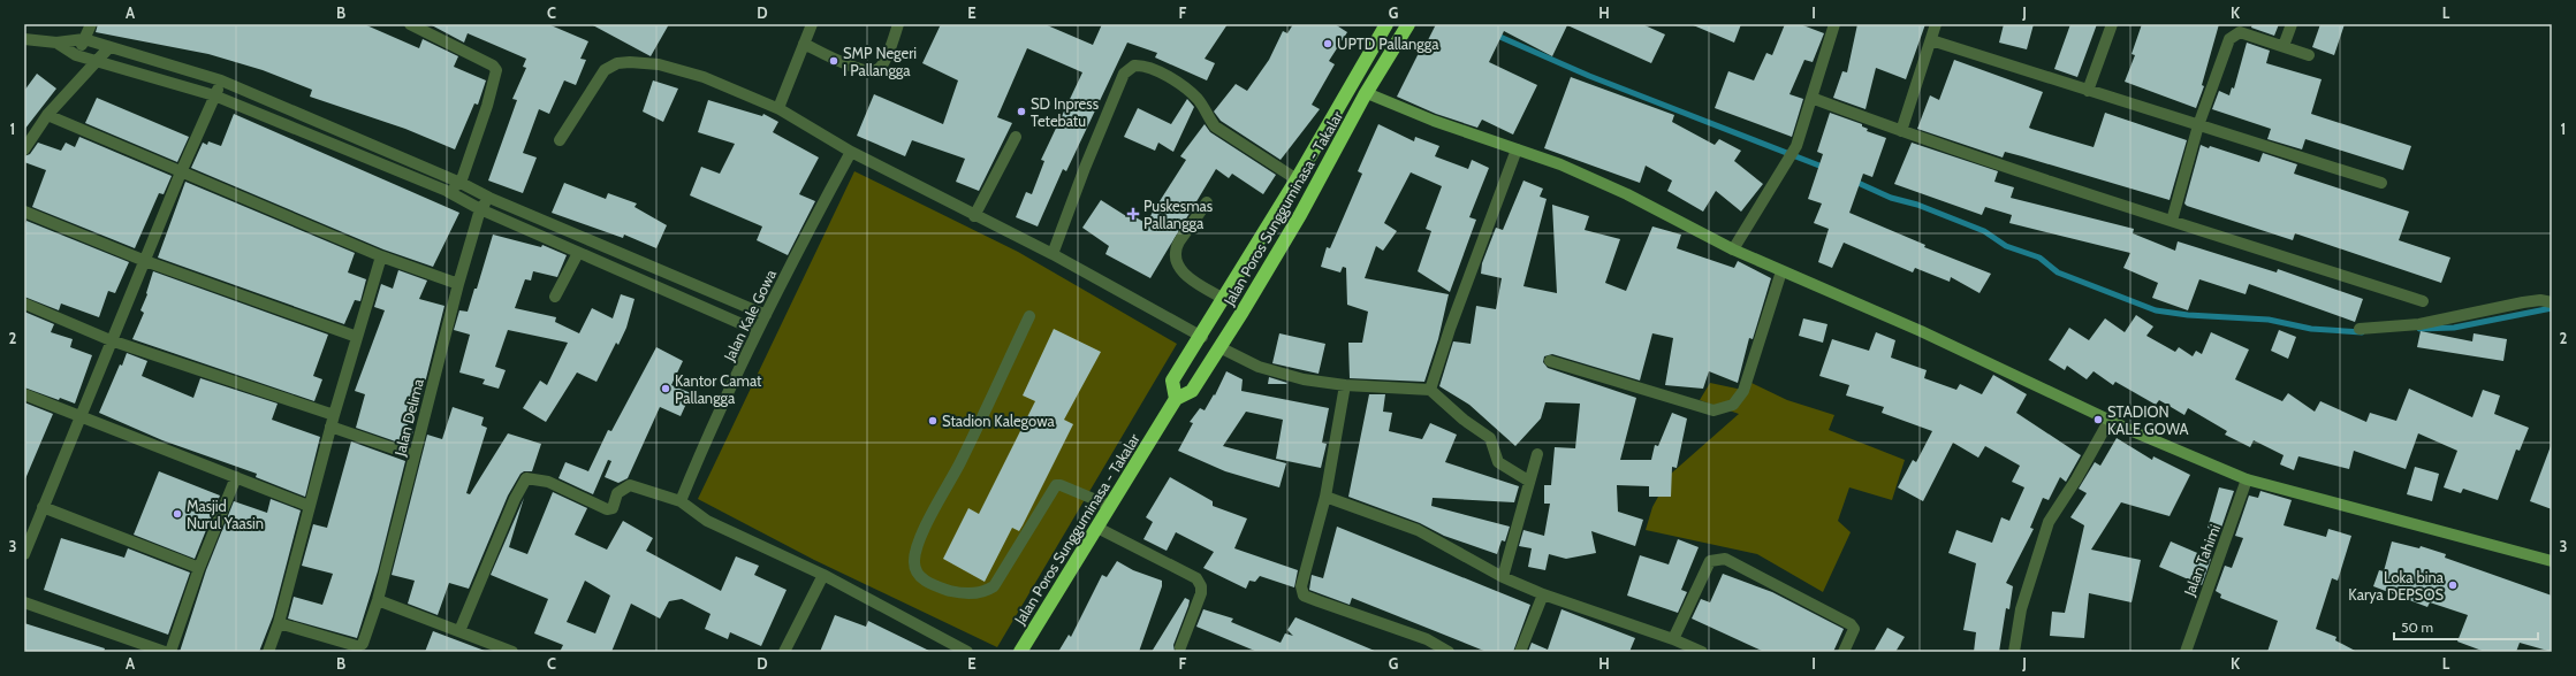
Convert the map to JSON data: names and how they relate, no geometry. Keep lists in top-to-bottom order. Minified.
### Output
{"streets":{"highway":["Jalan Poros Sungguminasa - Takalar"],"street":["Jalan Kale Gowa","Jalan Delima","Jalan Tahimi"]},"places":{"other":["UPTD Pallangga","SMP Negeri I Pallangga","SD Inpress Tetebatu","Kantor Camat Pallangga","STADION KALE GOWA","Stadion Kalegowa","Masjid Nurul Yaasin","Loka bina Karya DEPSOS"],"health":["Puskesmas Pallangga"]},"scale_bar":"50 m","grid":{"columns":["A","B","C","D","E","F","G","H","I","J","K","L"],"rows":["1","2","3"]}}
